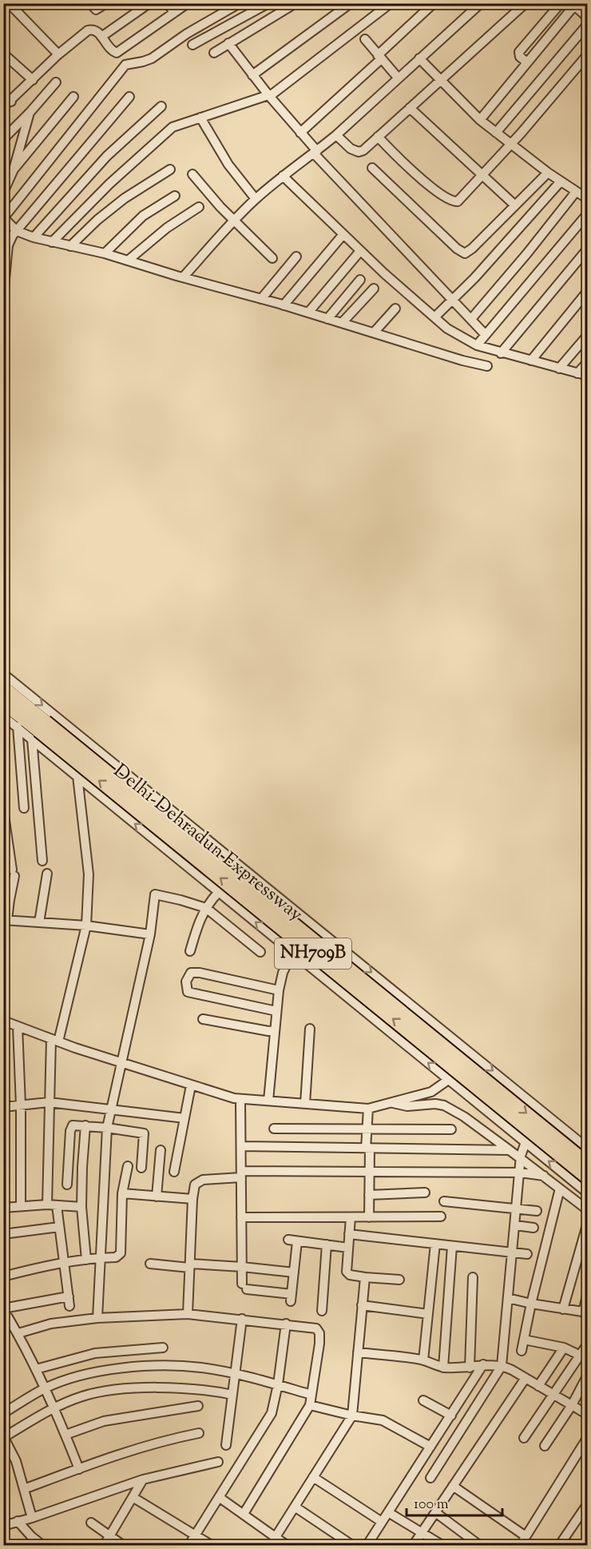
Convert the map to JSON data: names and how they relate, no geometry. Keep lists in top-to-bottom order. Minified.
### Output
{"streets":{"highway":["Delhi-Dehradun Expressway","NH709B"]},"scale_bar":"100 m"}
